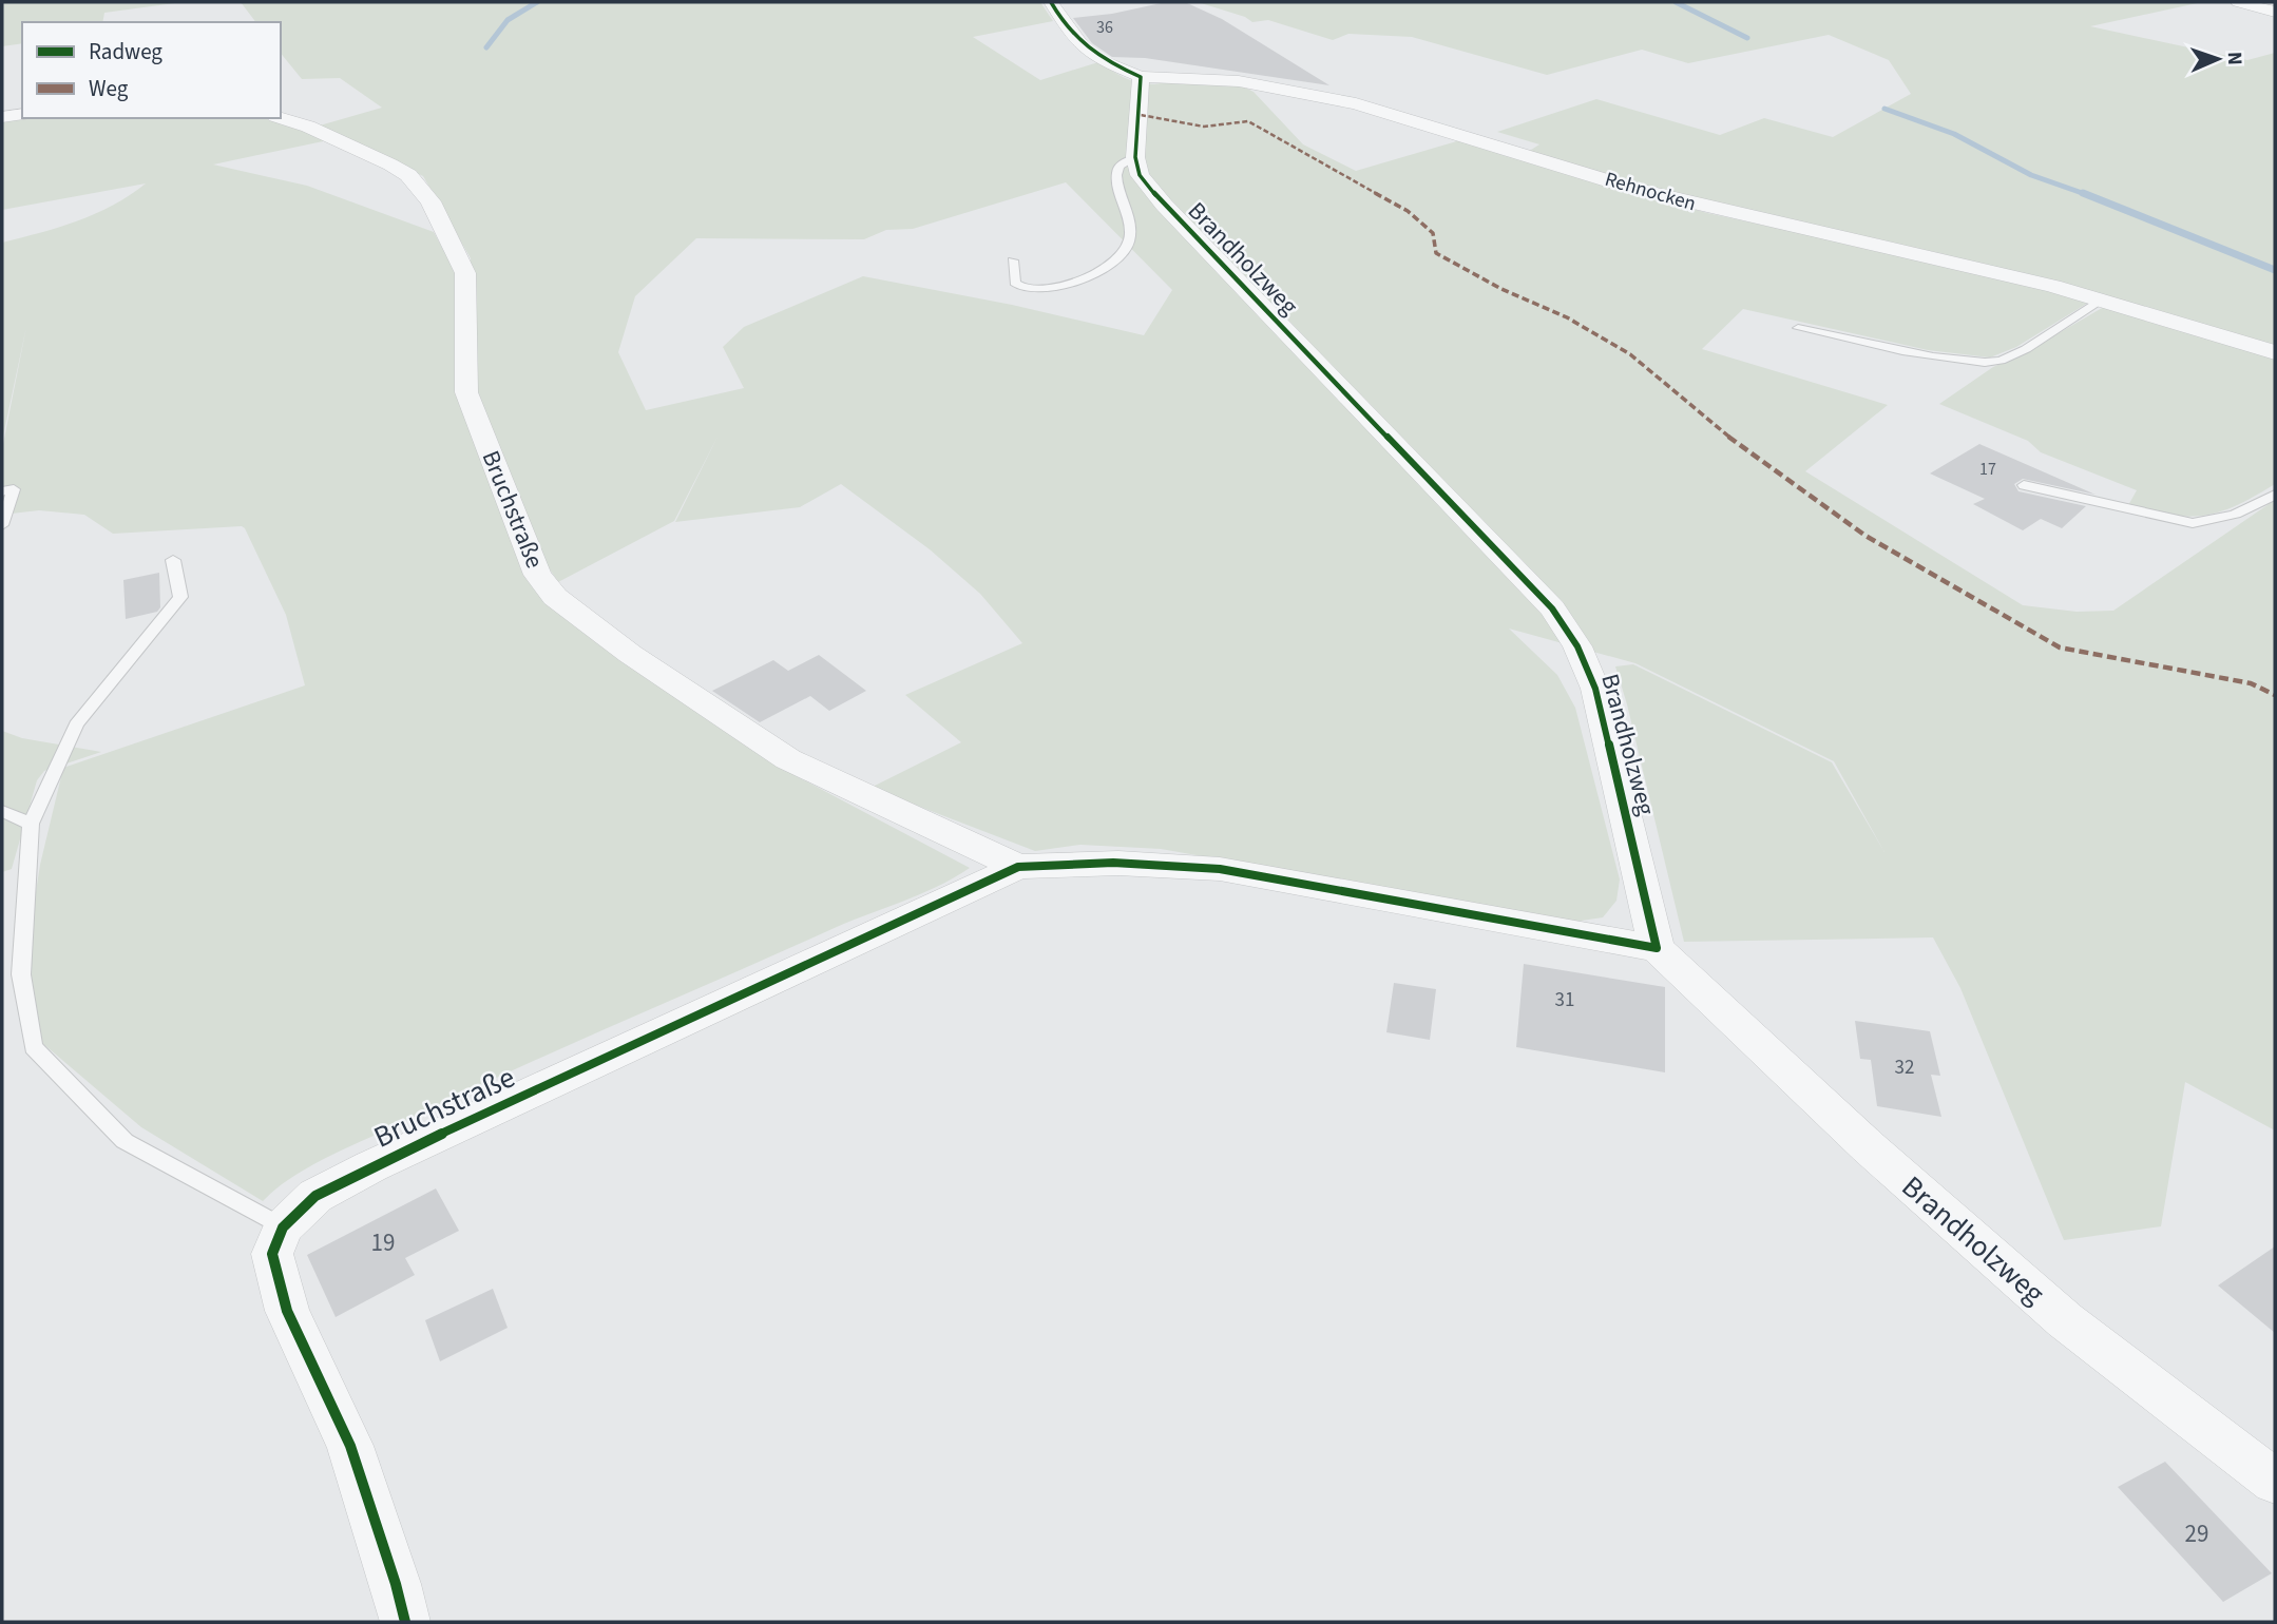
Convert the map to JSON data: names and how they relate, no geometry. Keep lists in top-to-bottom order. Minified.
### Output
{"streets":{"street":["Rehnocken","Brandholzweg","Bruchstraße"]},"crossings":[["Rehnocken","Brandholzweg"]],"house_numbers":["36","17","31","32","19","29"],"legend":["Radweg","Weg"],"north":"right"}
